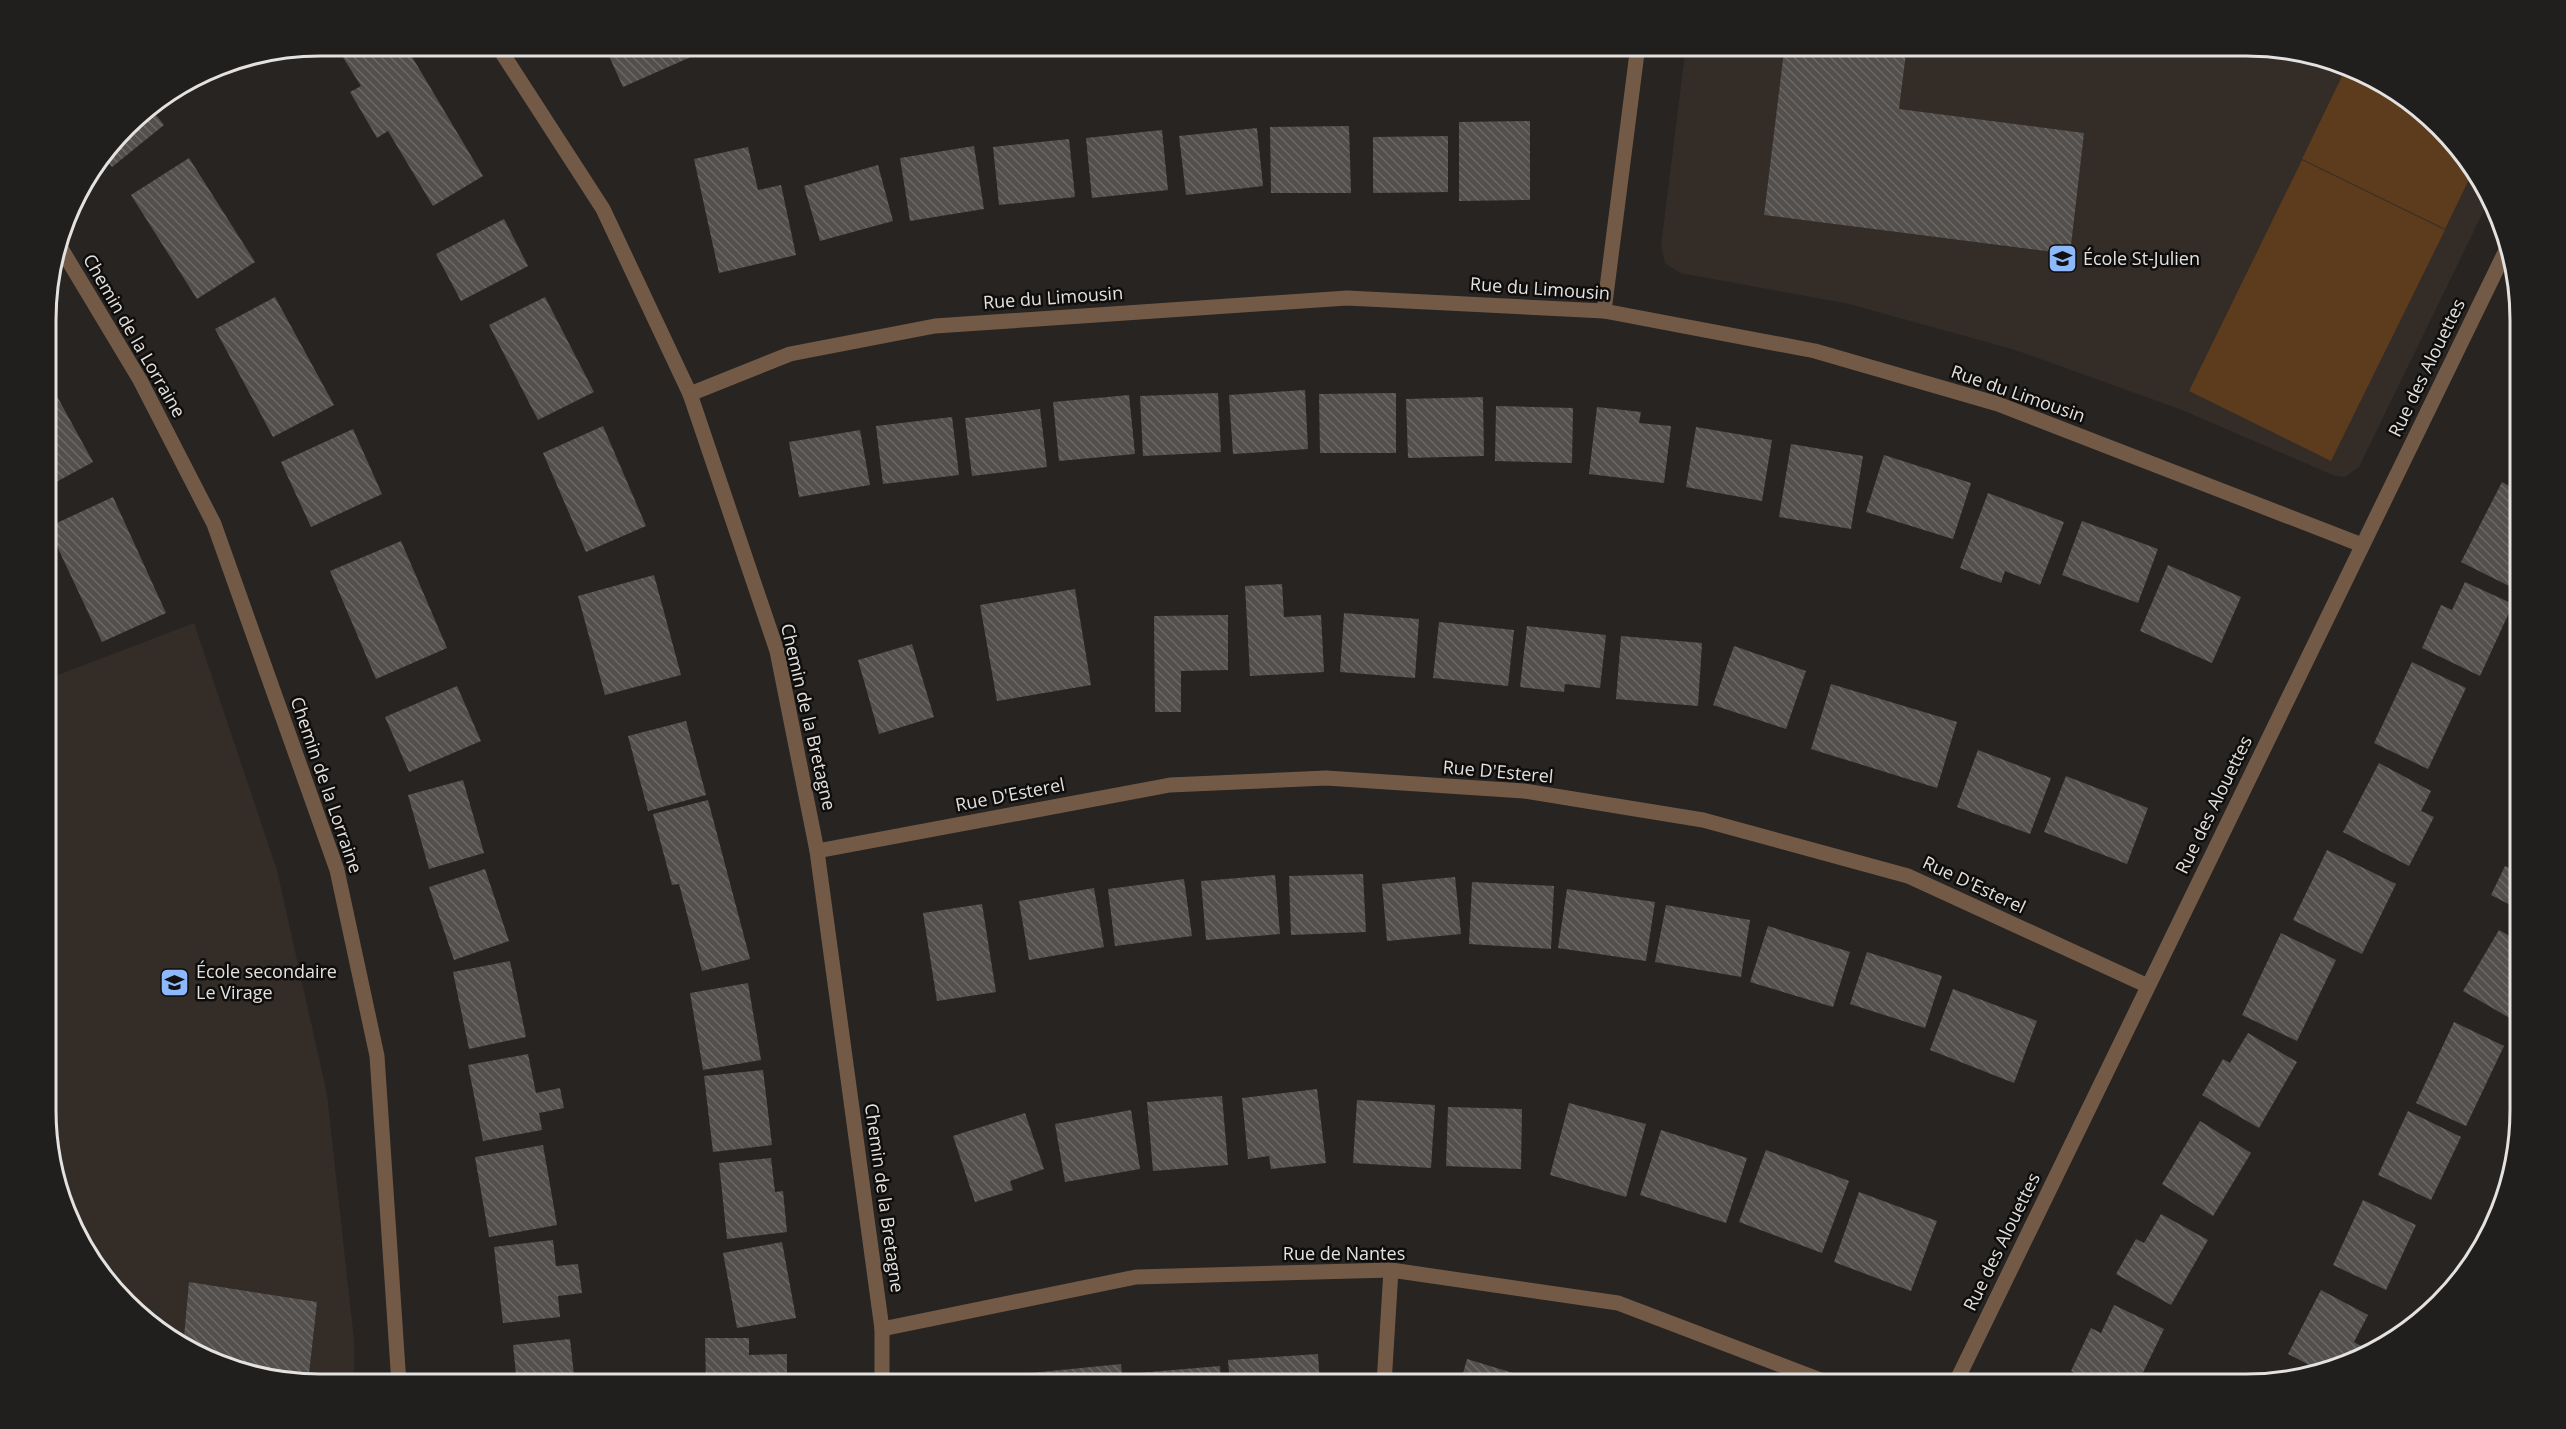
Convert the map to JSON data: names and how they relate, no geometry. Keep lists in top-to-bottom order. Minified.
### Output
{"streets":{"street":["Rue du Limousin","Chemin de la Lorraine","Rue des Alouettes","Chemin de la Bretagne","Rue D'Esterel","Rue de Nantes"]},"crossings":[["Rue du Limousin","Rue des Alouettes"],["Rue du Limousin","Chemin de la Bretagne"],["Rue des Alouettes","Rue D'Esterel"],["Chemin de la Bretagne","Rue D'Esterel"],["Chemin de la Bretagne","Rue de Nantes"]],"places":{"school or university":["École St-Julien","École secondaire Le Virage"]}}
